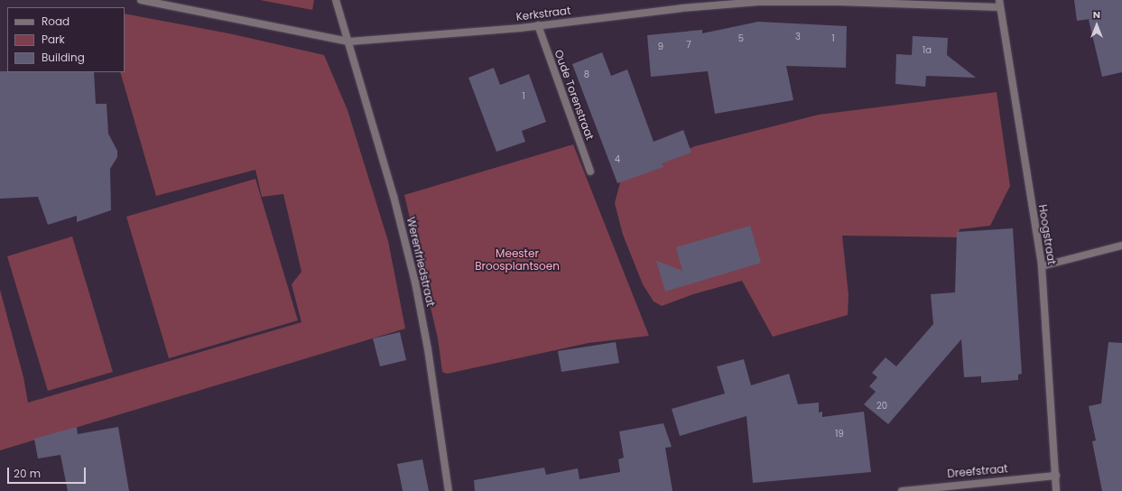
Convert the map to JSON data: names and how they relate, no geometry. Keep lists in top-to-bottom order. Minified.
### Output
{"streets":{"street":["Kerkstraat","Oude Torenstraat","Hoogstraat","Werenfriedstraat","Dreefstraat"]},"crossings":[["Kerkstraat","Oude Torenstraat"],["Kerkstraat","Hoogstraat"],["Kerkstraat","Werenfriedstraat"],["Hoogstraat","Dreefstraat"]],"parks":["Meester Broosplantsoen"],"house_numbers":["3","5","1","7","9","1a","8","1","4","20","19"],"legend":["Road","Park","Building"],"scale_bar":"20 m","north":"top"}
